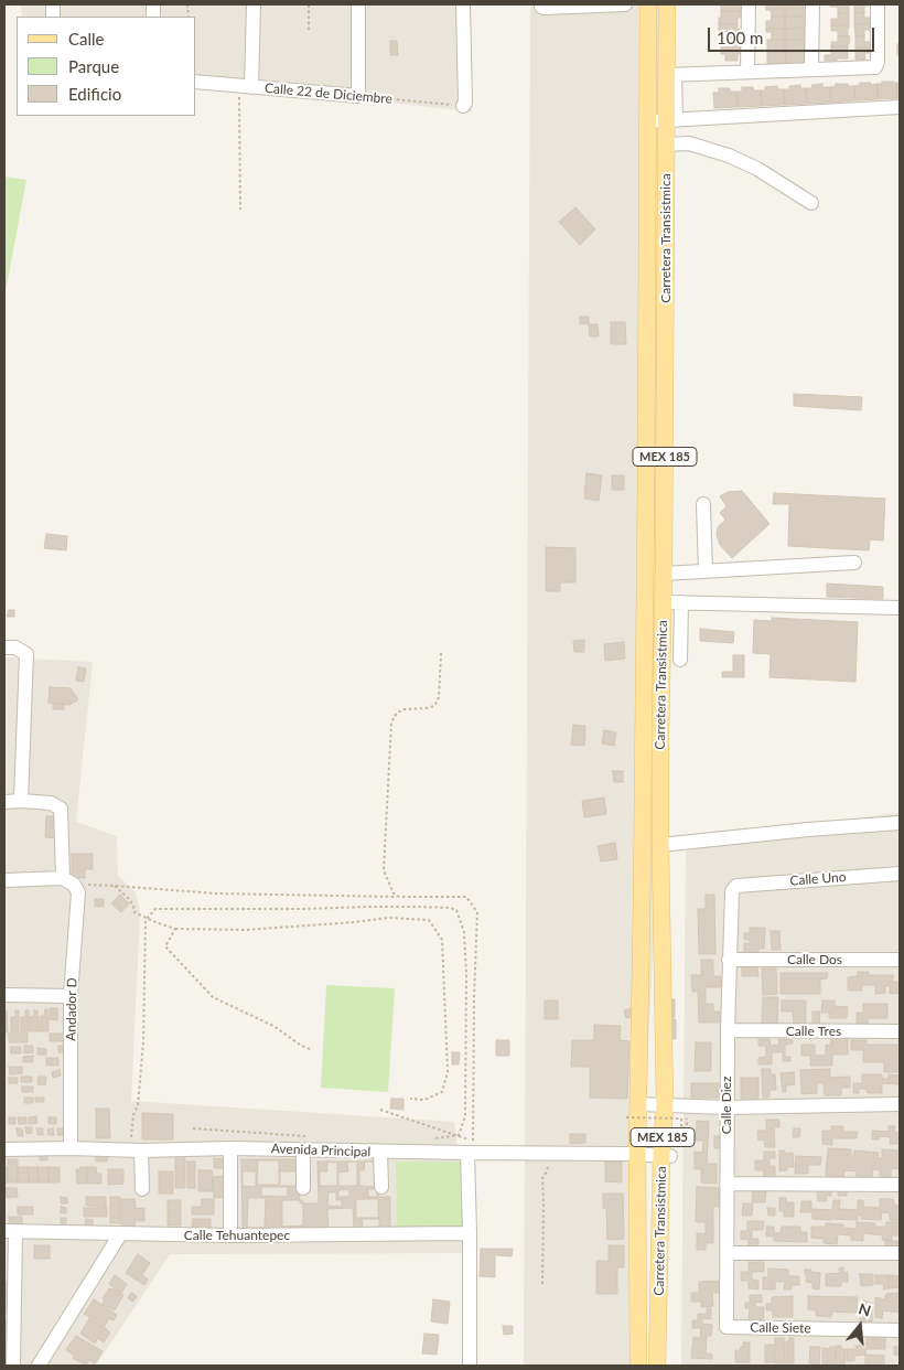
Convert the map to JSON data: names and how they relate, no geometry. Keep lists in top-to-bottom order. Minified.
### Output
{"streets":{"main road":["Carretera Transistmica","MEX 185"],"street":["Calle 22 de Diciembre","Calle Uno","Calle Dos","Andador D","Calle Tres","Calle Diez","Avenida Principal","Calle Tehuantepec","Calle Siete"]},"crossings":[["Carretera Transistmica","Avenida Principal"],["Calle Uno","Calle Diez"],["Calle Dos","Calle Diez"],["Andador D","Avenida Principal"],["Calle Tres","Calle Diez"],["Calle Diez","Calle Siete"]],"legend":["Calle","Parque","Edificio"],"scale_bar":"100 m","north":"top"}
